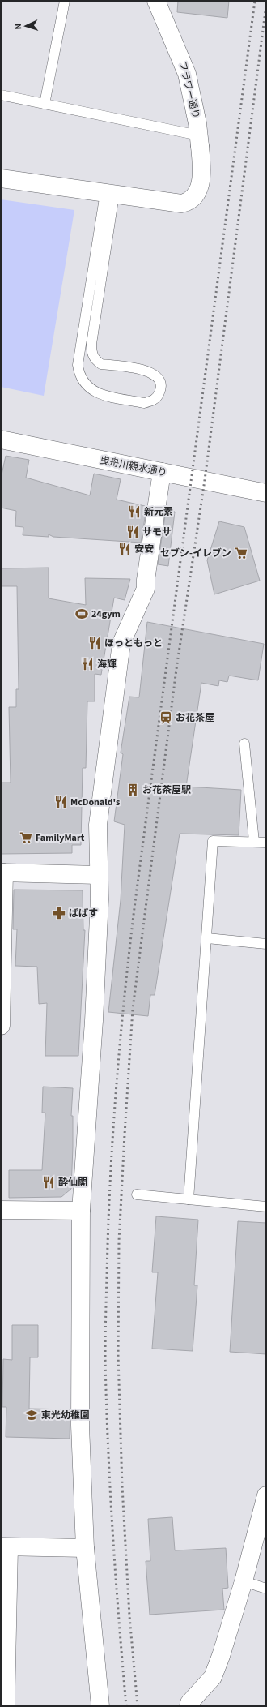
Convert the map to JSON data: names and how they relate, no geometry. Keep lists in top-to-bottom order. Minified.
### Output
{"streets":{"street":["フラワー通り","曳舟川親水通り"]},"places":{"restaurant":["新元素","サモサ","安安","ほっともっと","海輝","McDonald's","酔仙閣"],"supermarket":["セブン-イレブン","FamilyMart"],"sports":["24gym"],"station":["お花茶屋"],"building":["お花茶屋駅"],"pharmacy":["ぱぱす"],"school or university":["東光幼稚園"]},"north":"left"}
